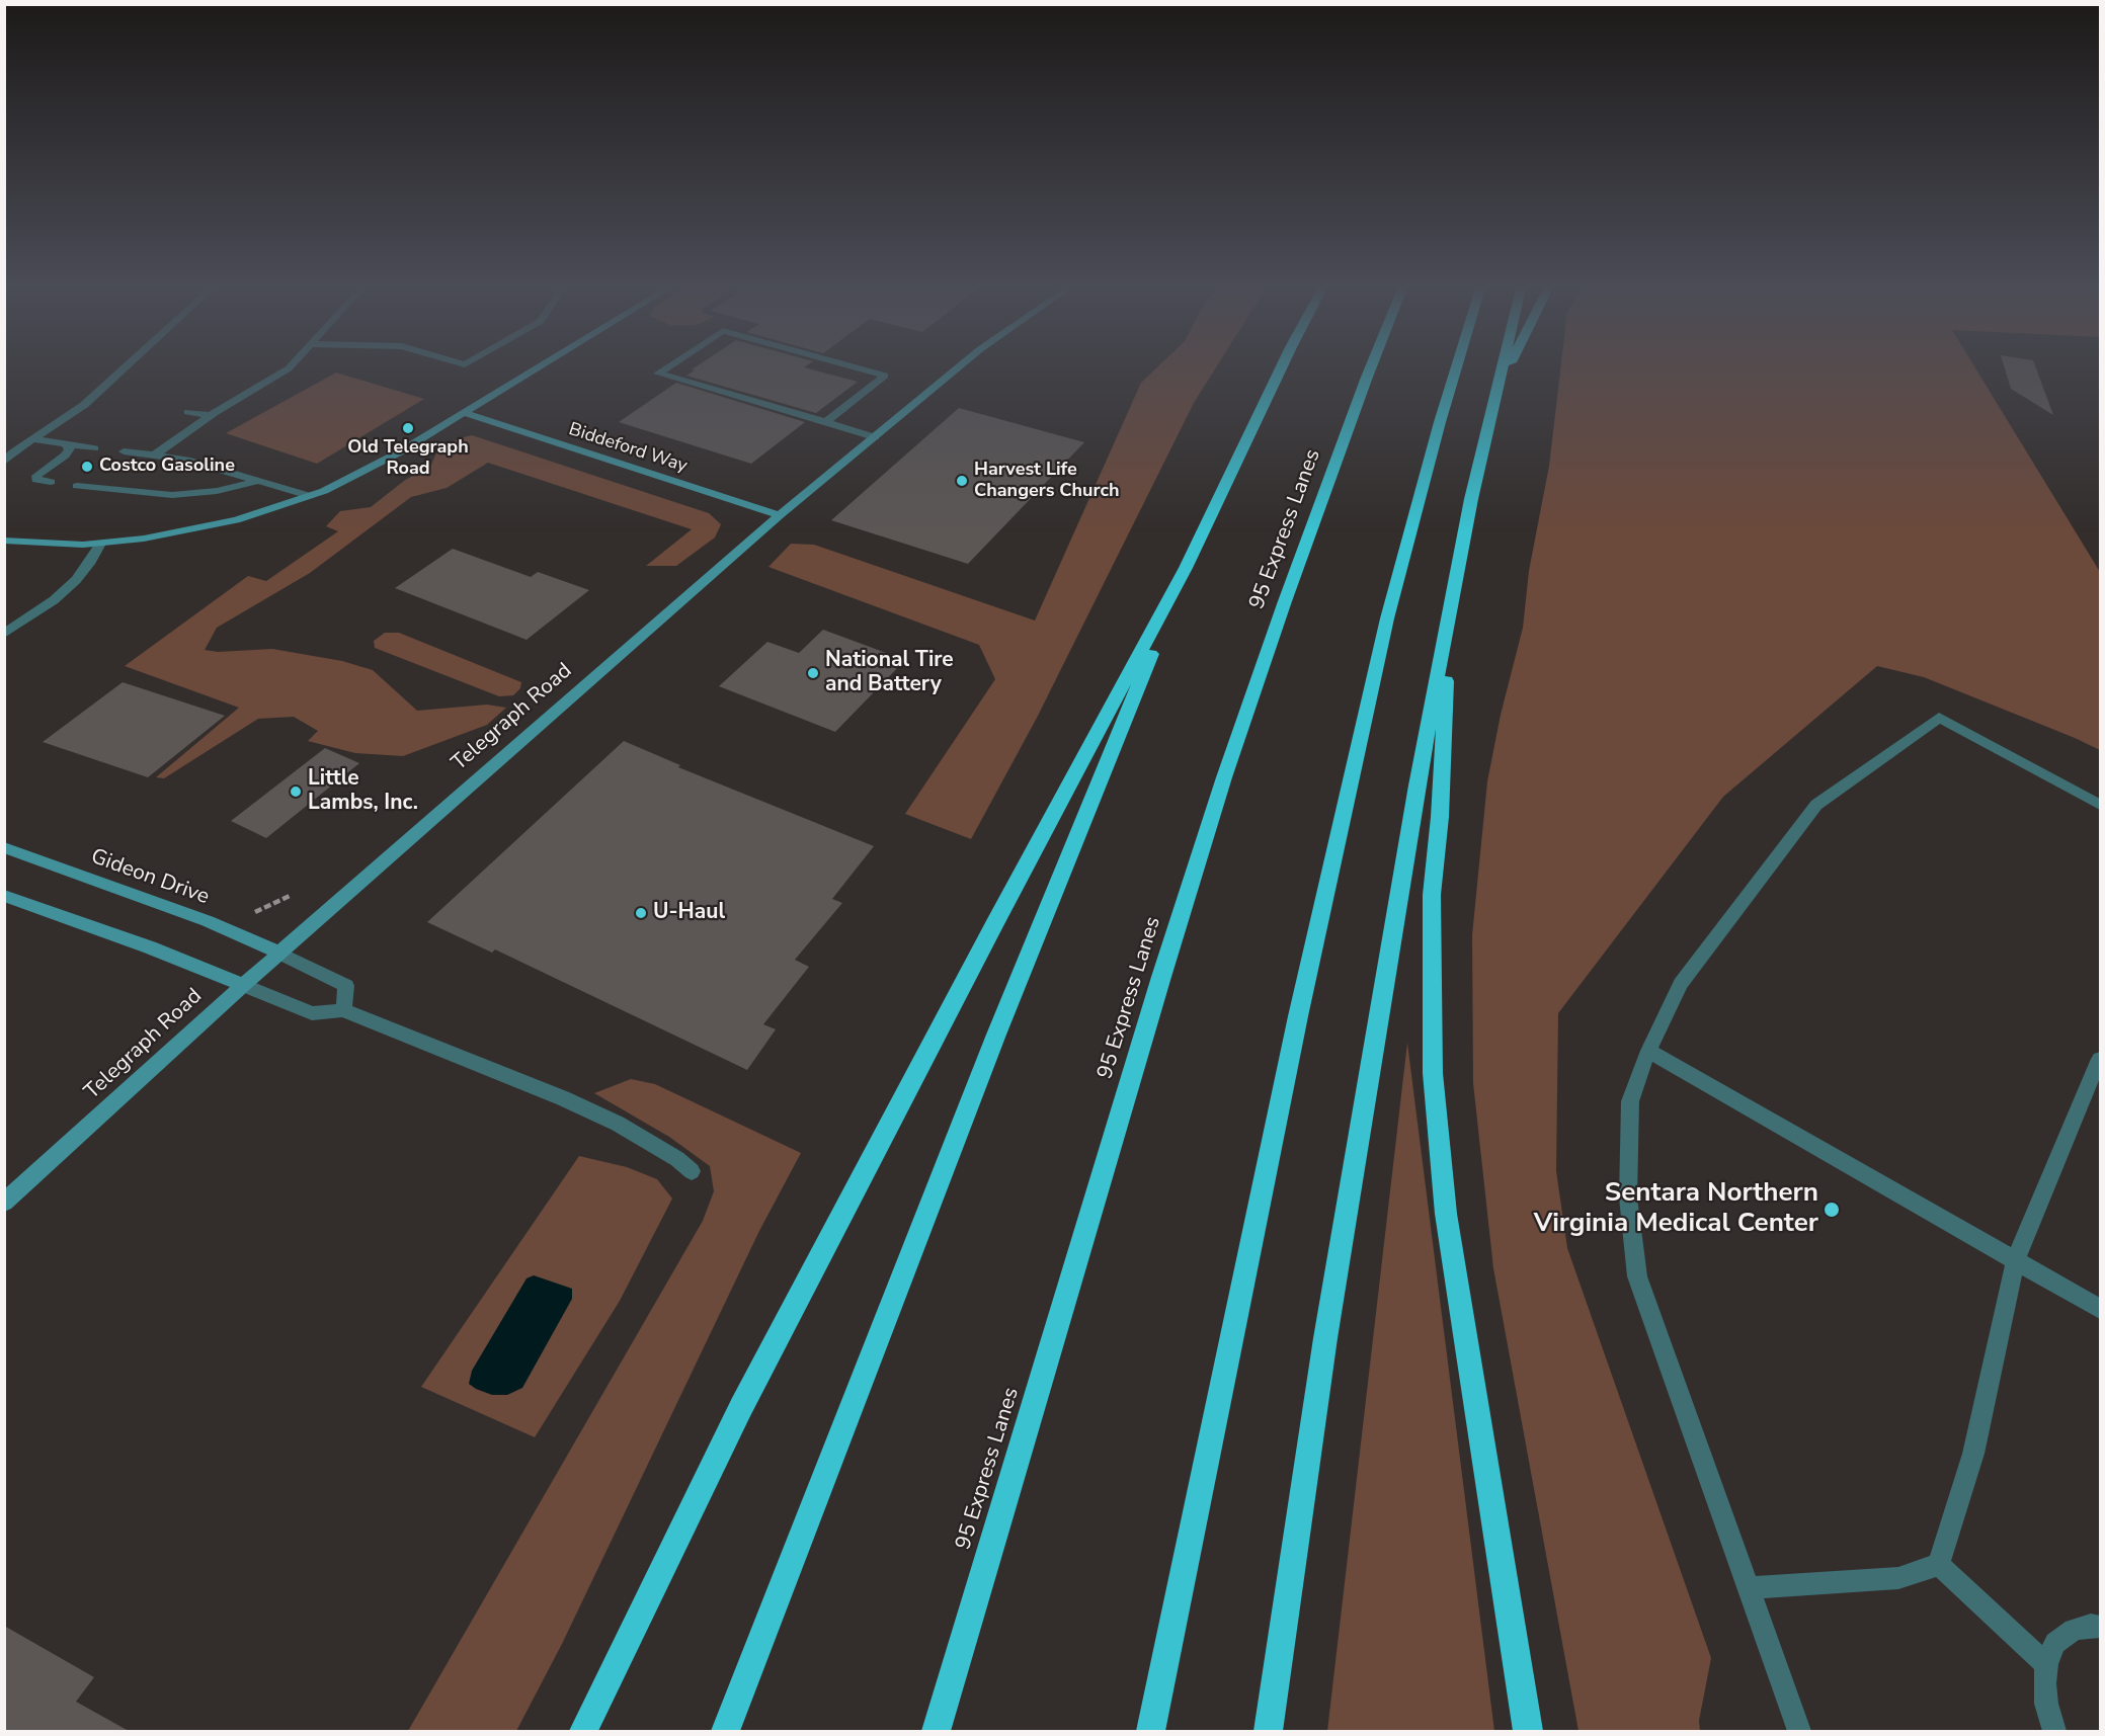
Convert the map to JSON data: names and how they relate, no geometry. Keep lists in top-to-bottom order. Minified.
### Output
{"streets":{"highway":["95 Express Lanes"],"street":["Biddeford Way","Telegraph Road","Gideon Drive"]},"crossings":[["Biddeford Way","Telegraph Road"],["Telegraph Road","Gideon Drive"]],"places":["Old Telegraph Road","Costco Gasoline","Harvest Life Changers Church","National Tire and Battery","Little Lambs, Inc.","U-Haul","Sentara Northern Virginia Medical Center"]}
